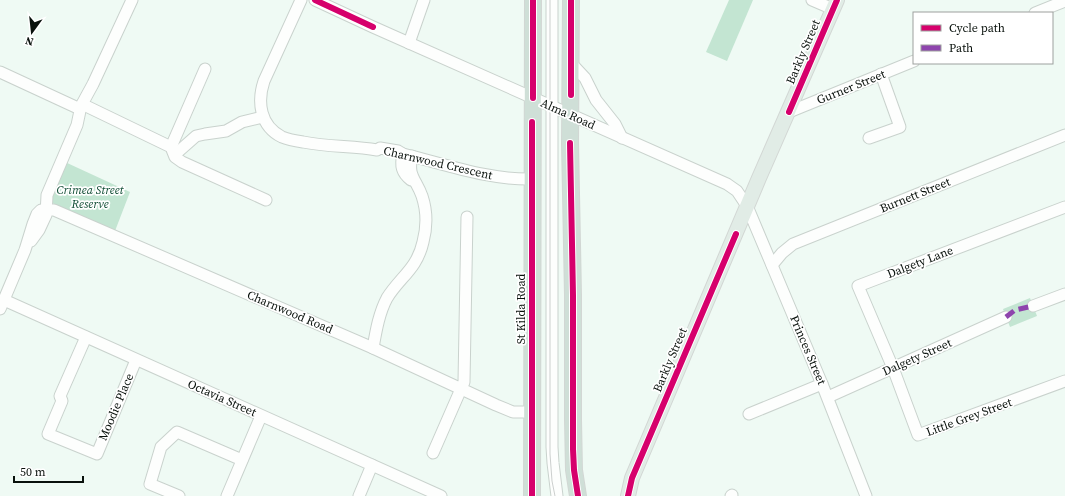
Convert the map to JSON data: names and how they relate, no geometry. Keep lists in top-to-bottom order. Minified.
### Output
{"streets":{"highway":["St Kilda Road"],"main road":["Barkly Street"],"street":["Gurner Street","Alma Road","Charnwood Crescent","Burnett Street","Dalgety Lane","Charnwood Road","Princes Street","Dalgety Street","Octavia Street","Moodie Place","Little Grey Street"]},"crossings":[["Barkly Street","Gurner Street"],["Barkly Street","Alma Road"],["Barkly Street","Princes Street"],["Alma Road","St Kilda Road"],["Alma Road","Princes Street"],["Charnwood Crescent","St Kilda Road"],["Burnett Street","Princes Street"],["Dalgety Lane","Dalgety Street"],["Dalgety Lane","Little Grey Street"],["St Kilda Road","Charnwood Road"],["Princes Street","Dalgety Street"],["Dalgety Street","Little Grey Street"],["Octavia Street","Moodie Place"]],"parks":["Crimea Street Reserve"],"legend":["Cycle path","Path"],"scale_bar":"50 m","north":"bottom"}
